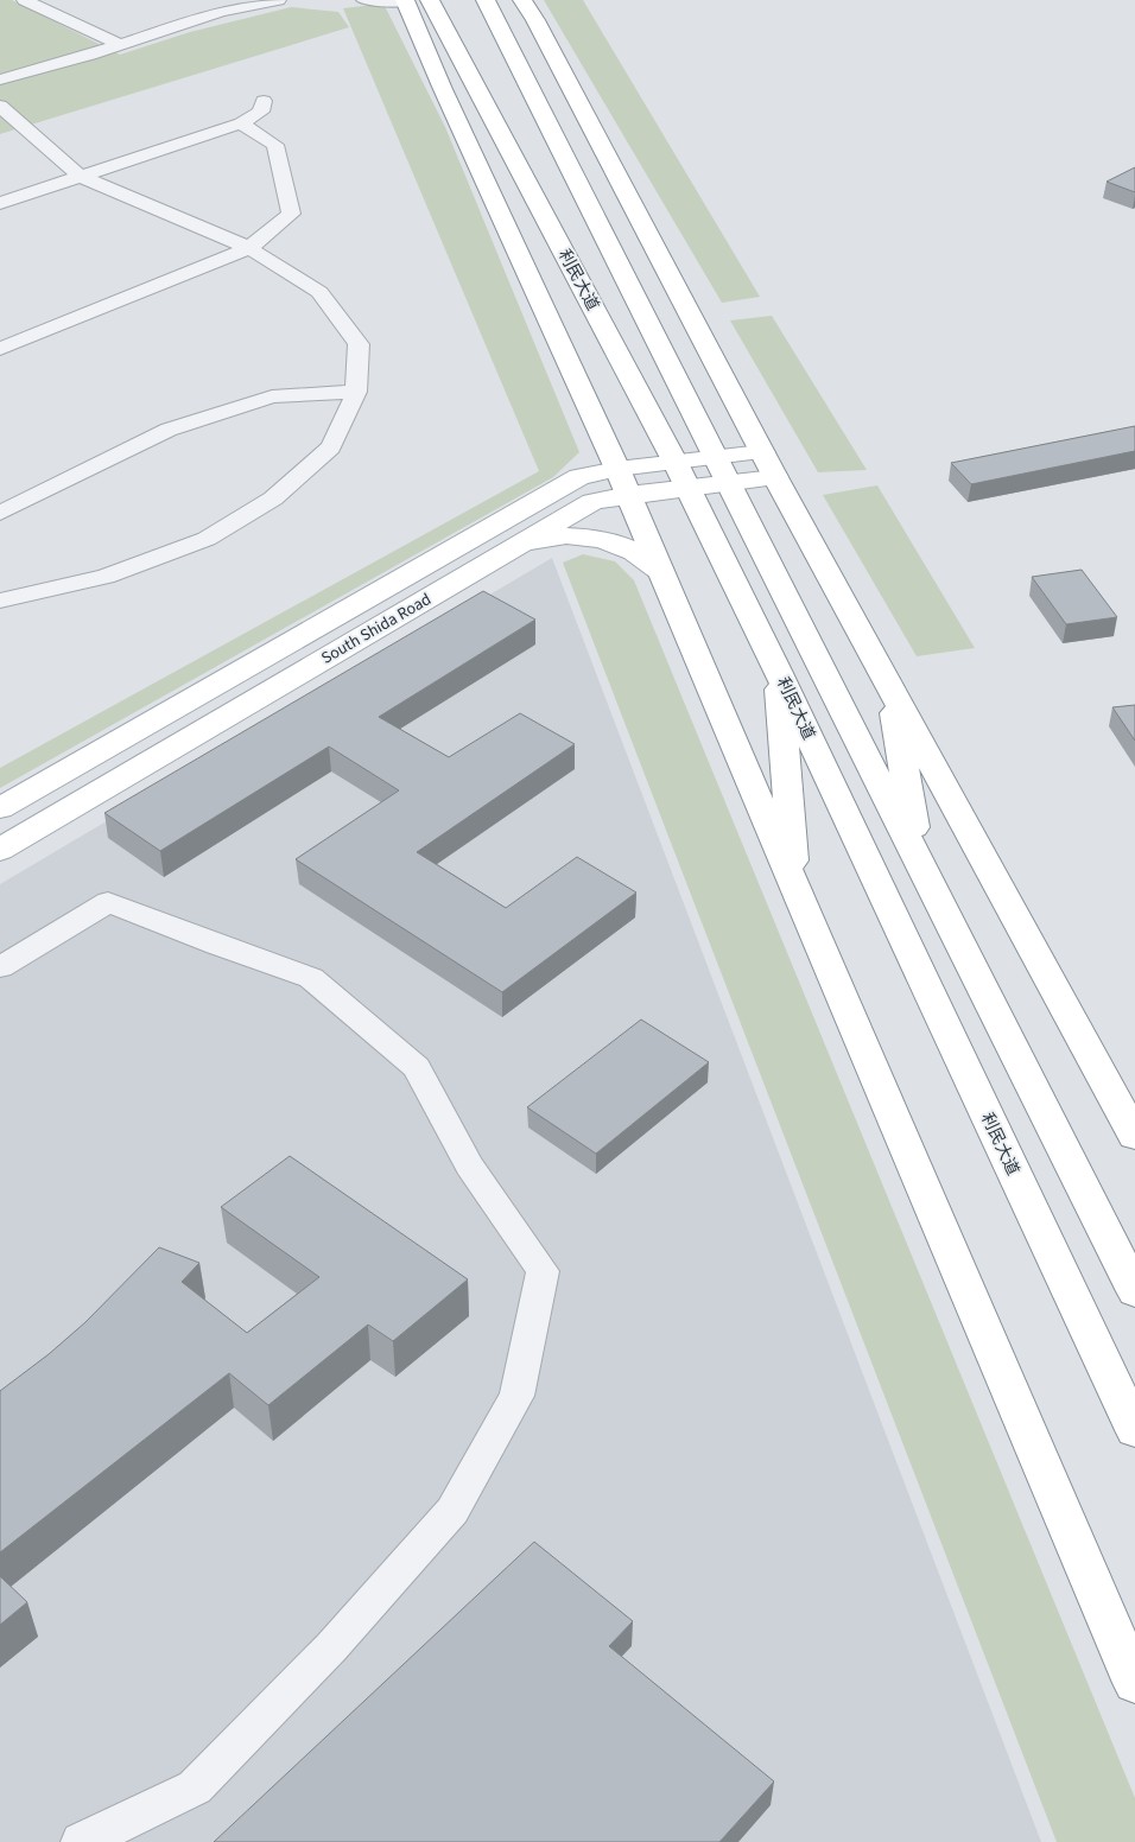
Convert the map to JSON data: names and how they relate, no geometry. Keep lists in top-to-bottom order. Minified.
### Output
{"streets":{"main road":["利民大道","South Shida Road"]},"crossings":[["利民大道","South Shida Road"]]}
